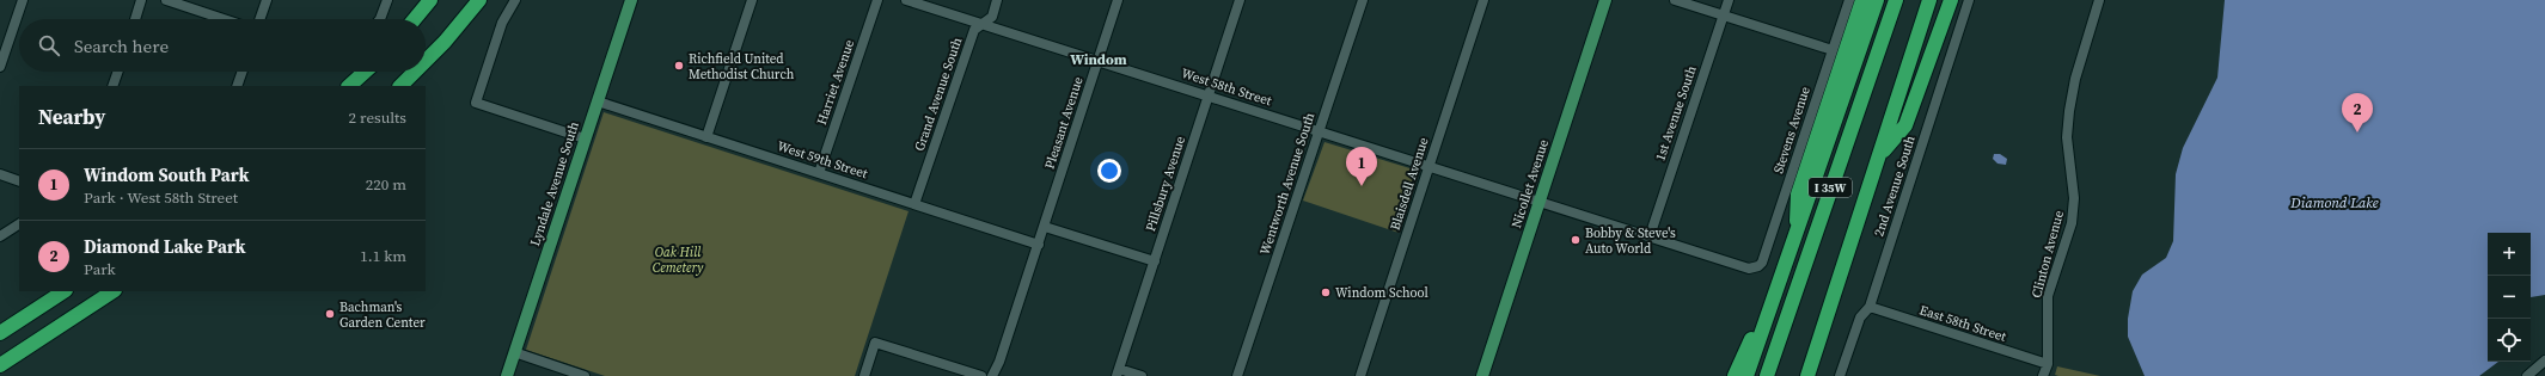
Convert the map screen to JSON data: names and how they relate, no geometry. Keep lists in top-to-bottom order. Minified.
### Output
{"streets":{"highway":["I 35W"],"main road":["Lyndale Avenue South","Nicollet Avenue"],"street":["Harriet Avenue","West 58th Street","Grand Avenue South","1st Avenue South","Pleasant Avenue","Stevens Avenue","West 59th Street","Pillsbury Avenue","Wentworth Avenue South","Blaisdell Avenue","2nd Avenue South","Clinton Avenue","East 58th Street"]},"crossings":[["Harriet Avenue","West 59th Street"],["West 58th Street","Grand Avenue South"],["West 58th Street","Pleasant Avenue"],["West 58th Street","Pillsbury Avenue"],["West 58th Street","Wentworth Avenue South"],["West 58th Street","Blaisdell Avenue"],["West 58th Street","Nicollet Avenue"],["Grand Avenue South","West 59th Street"],["1st Avenue South","Stevens Avenue"],["Pleasant Avenue","West 59th Street"],["West 59th Street","Lyndale Avenue South"],["2nd Avenue South","East 58th Street"],["Clinton Avenue","East 58th Street"]],"districts":["Windom"],"water":["Diamond Lake"],"parks":["Oak Hill Cemetery"],"places":["Richfield United Methodist Church","Bobby & Steve's Auto World","Windom School","Bachman's Garden Center"],"page":{"search":"Search here","heading":["Nearby","2 results"],"pins":["2","1"],"list":[{"mark":"1","name":"Windom South Park","note":"Park · West 58th Street","value":"220 m"},{"mark":"2","name":"Diamond Lake Park","note":"Park","value":"1.1 km"}],"map_buttons":["+","−"]}}
